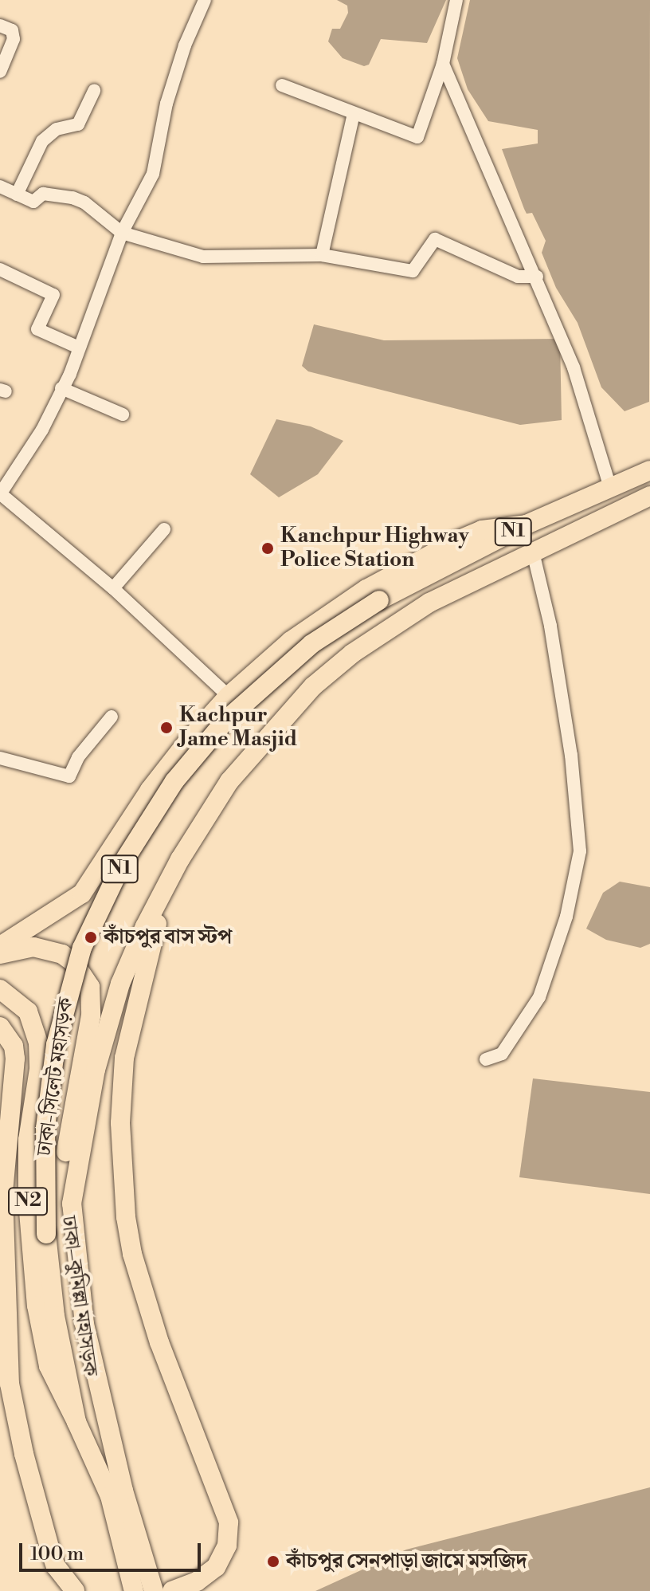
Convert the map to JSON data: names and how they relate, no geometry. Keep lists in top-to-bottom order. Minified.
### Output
{"streets":{"highway":["N1","ঢাকা-সিলেট মহাসড়ক","N2","ঢাকা–কুমিল্লা মহাসড়ক"]},"crossings":[["N1","ঢাকা–কুমিল্লা মহাসড়ক"],["ঢাকা-সিলেট মহাসড়ক","ঢাকা–কুমিল্লা মহাসড়ক"]],"places":["Kanchpur Highway Police Station","Kachpur Jame Masjid","কাঁচপুর বাস স্টপ","কাঁচপুর সেনপাড়া জামে মসজিদ"],"scale_bar":"100 m"}
